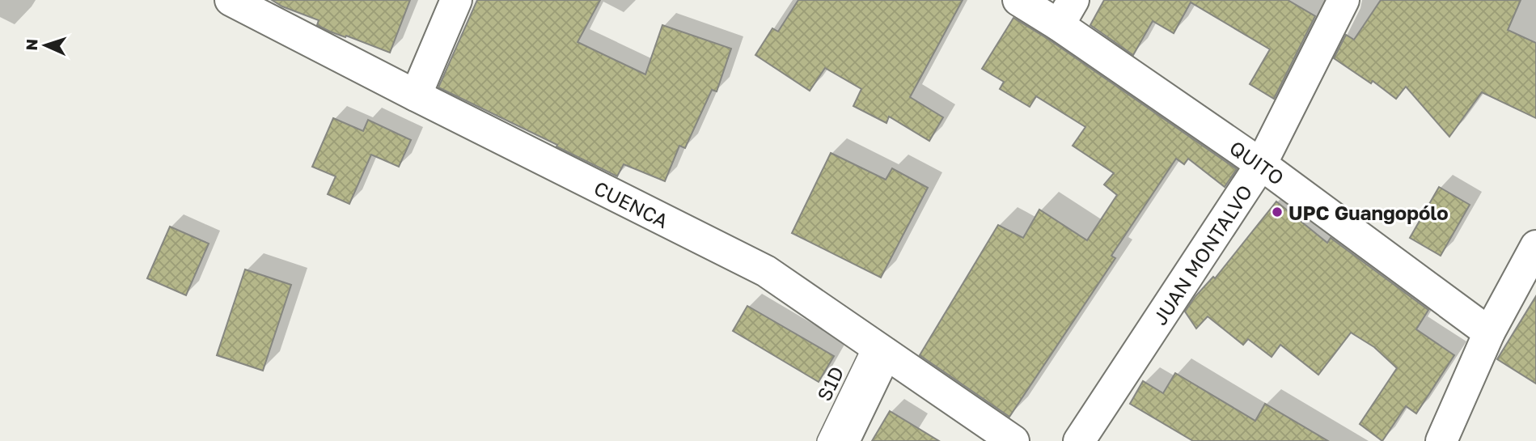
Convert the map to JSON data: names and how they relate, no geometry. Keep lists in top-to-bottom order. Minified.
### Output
{"streets":{"street":["QUITO","CUENCA","JUAN MONTALVO"],"lane":["S1D"]},"crossings":[["QUITO","JUAN MONTALVO"],["CUENCA","S1D"]],"places":["UPC Guangopólo"],"north":"left"}
